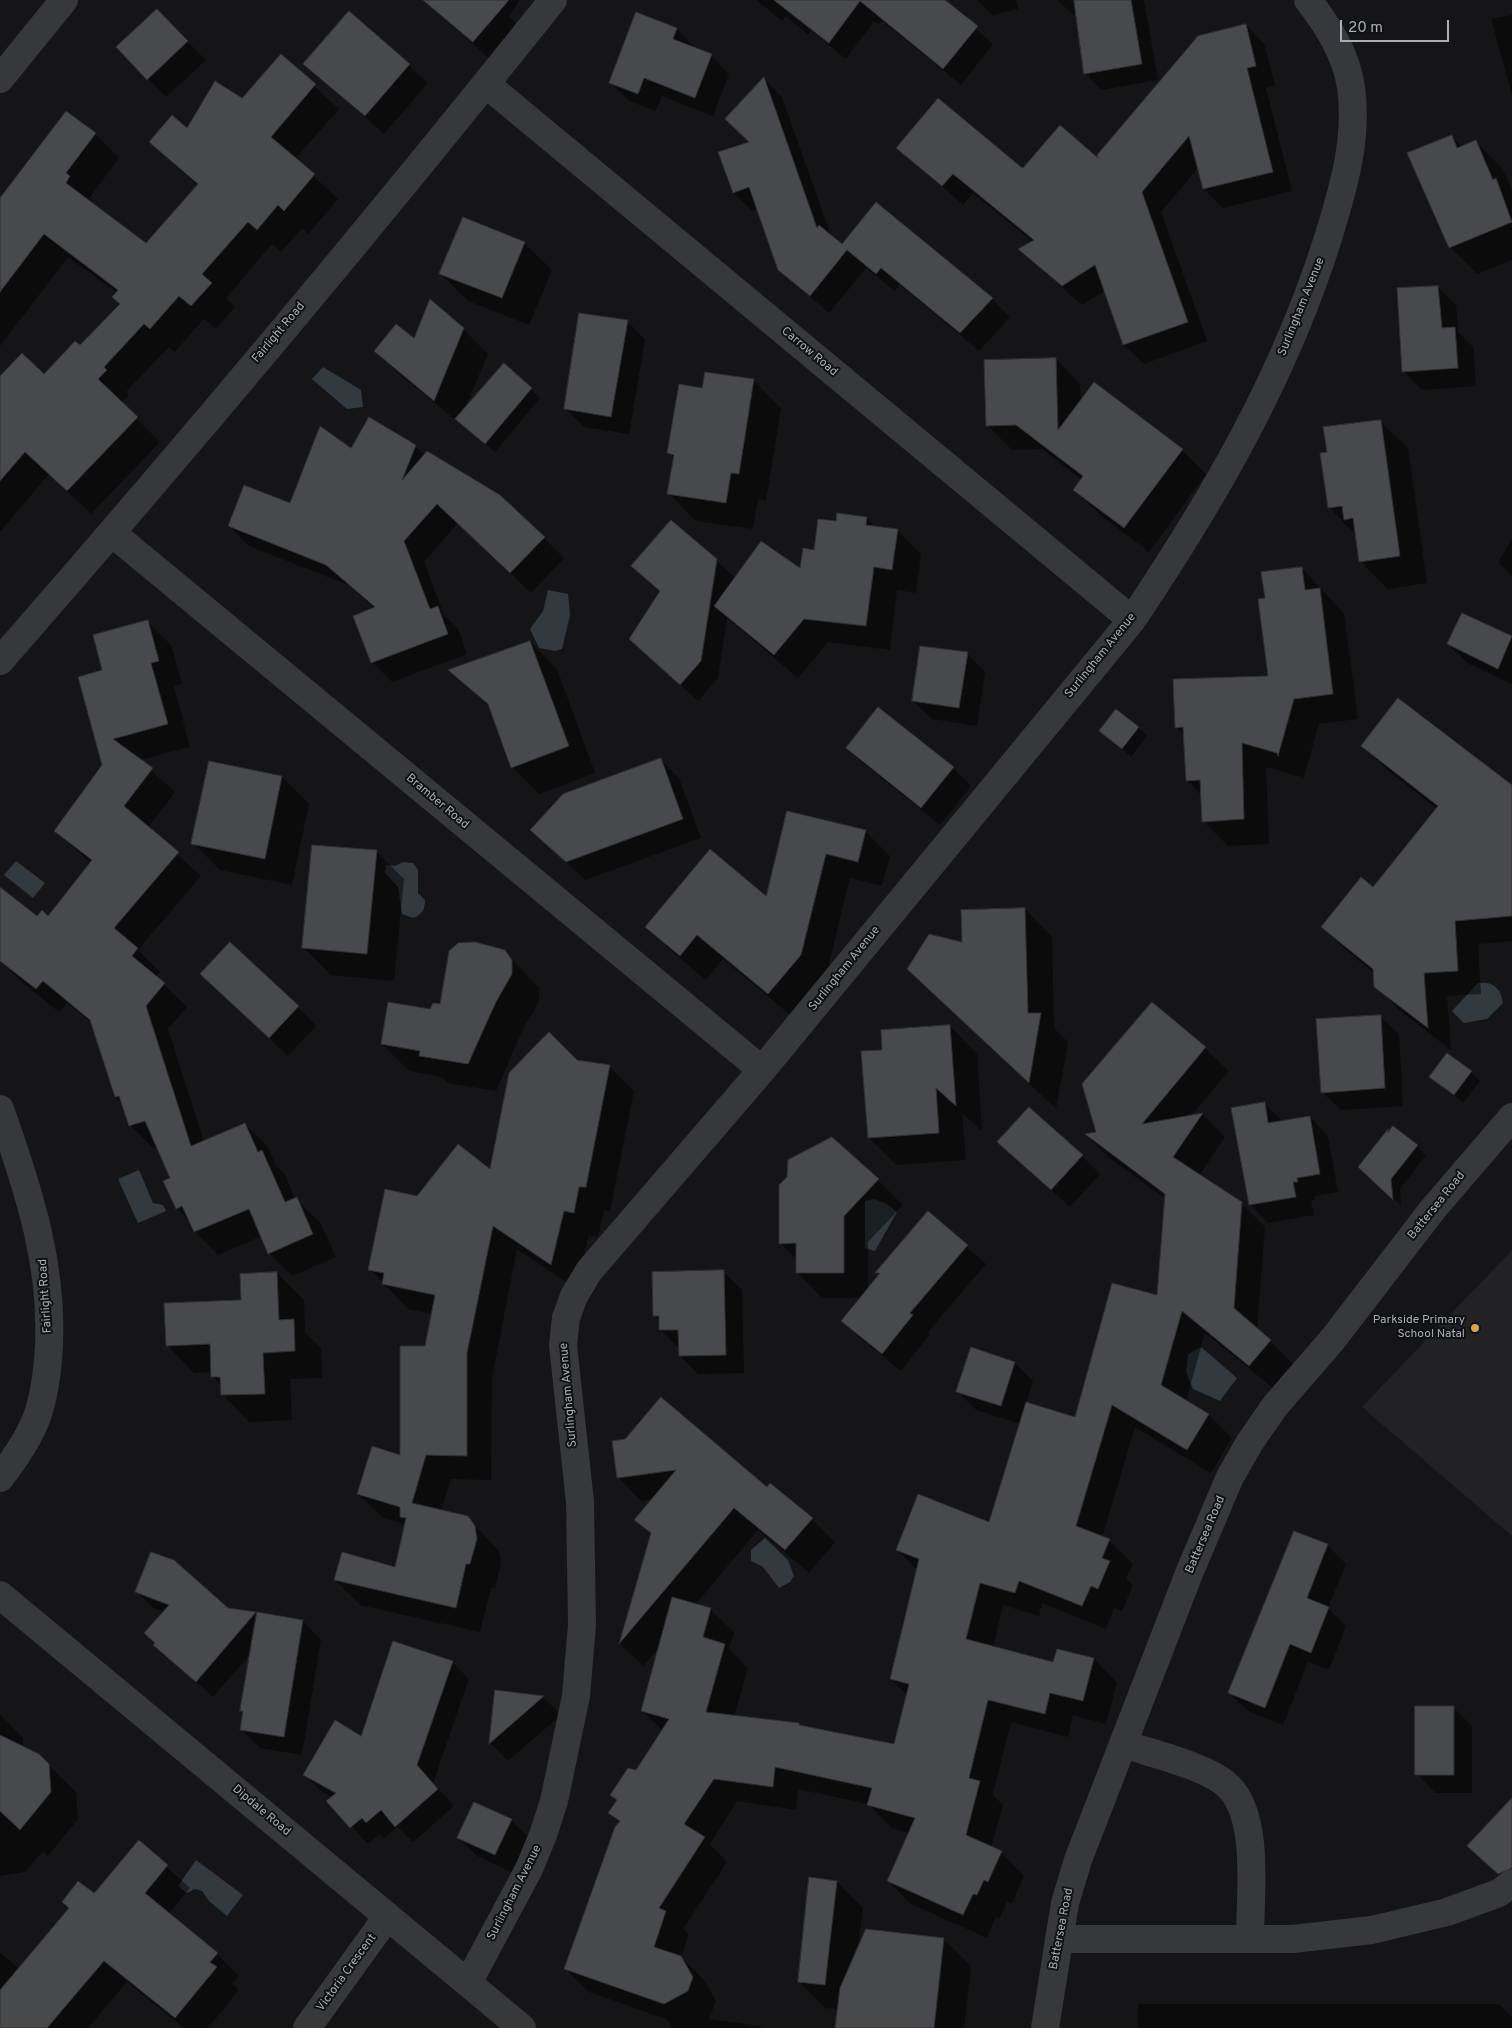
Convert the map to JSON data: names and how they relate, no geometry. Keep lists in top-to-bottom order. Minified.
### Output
{"streets":{"street":["Surlingham Avenue","Fairlight Road","Carrow Road","Bramber Road","Battersea Road","Dipdale Road","Victoria Crescent"]},"crossings":[["Surlingham Avenue","Carrow Road"],["Surlingham Avenue","Bramber Road"],["Surlingham Avenue","Dipdale Road"],["Fairlight Road","Carrow Road"],["Fairlight Road","Bramber Road"],["Dipdale Road","Victoria Crescent"]],"places":["Parkside Primary School Natal"],"scale_bar":"20 m"}
